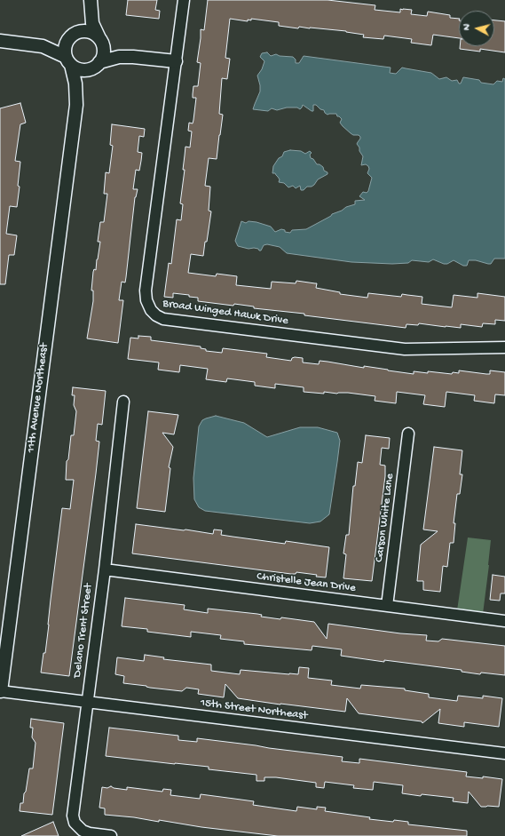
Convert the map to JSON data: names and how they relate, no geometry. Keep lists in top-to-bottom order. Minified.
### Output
{"streets":{"street":["Broad Winged Hawk Drive","11th Avenue Northeast","Carson White Lane","Christelle Jean Drive","Delano Trent Street","15th Street Northeast"]},"crossings":[["11th Avenue Northeast","15th Street Northeast"],["Carson White Lane","Christelle Jean Drive"],["Christelle Jean Drive","Delano Trent Street"],["Delano Trent Street","15th Street Northeast"]],"north":"left"}
